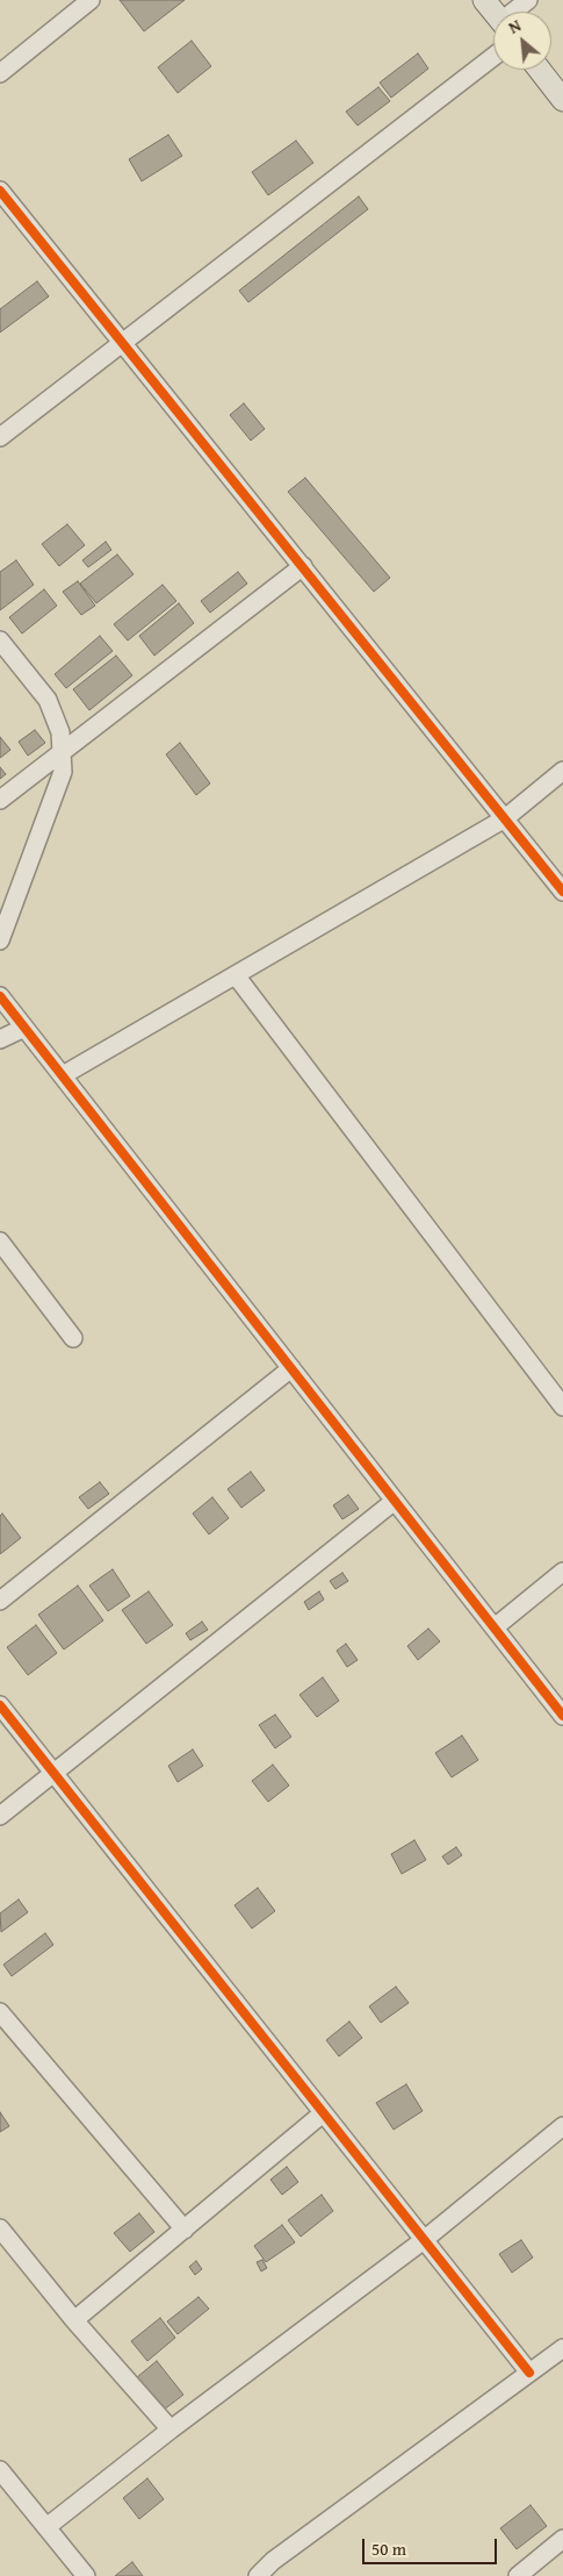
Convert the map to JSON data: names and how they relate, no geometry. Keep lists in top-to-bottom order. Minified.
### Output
{"scale_bar":"50 m","north":"top left"}
